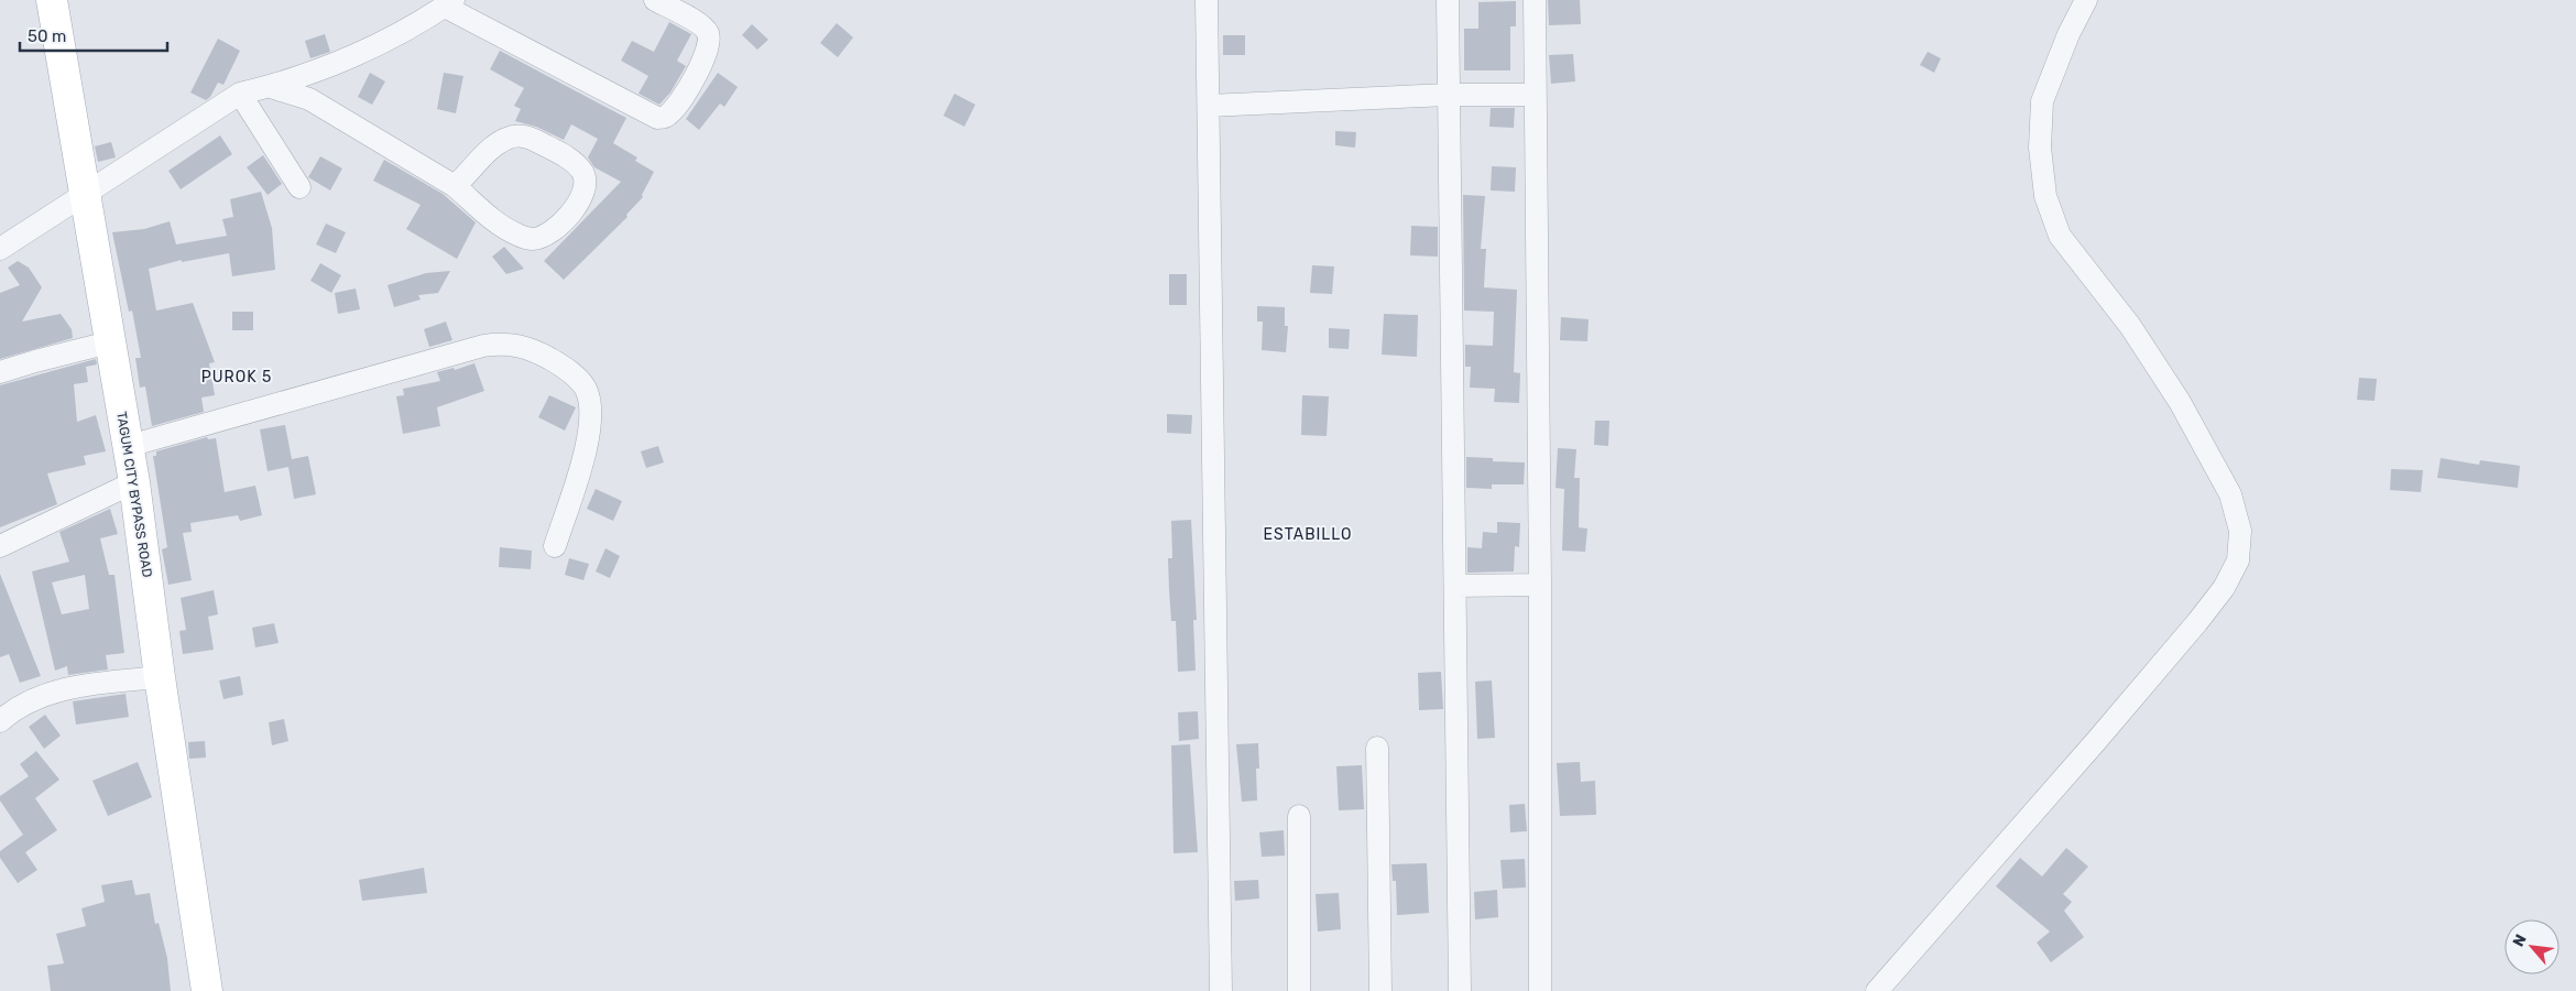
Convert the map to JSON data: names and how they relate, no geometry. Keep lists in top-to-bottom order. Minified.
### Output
{"streets":{"main road":["TAGUM CITY BYPASS ROAD"]},"districts":["PUROK 5","ESTABILLO"],"scale_bar":"50 m","north":"top left"}
